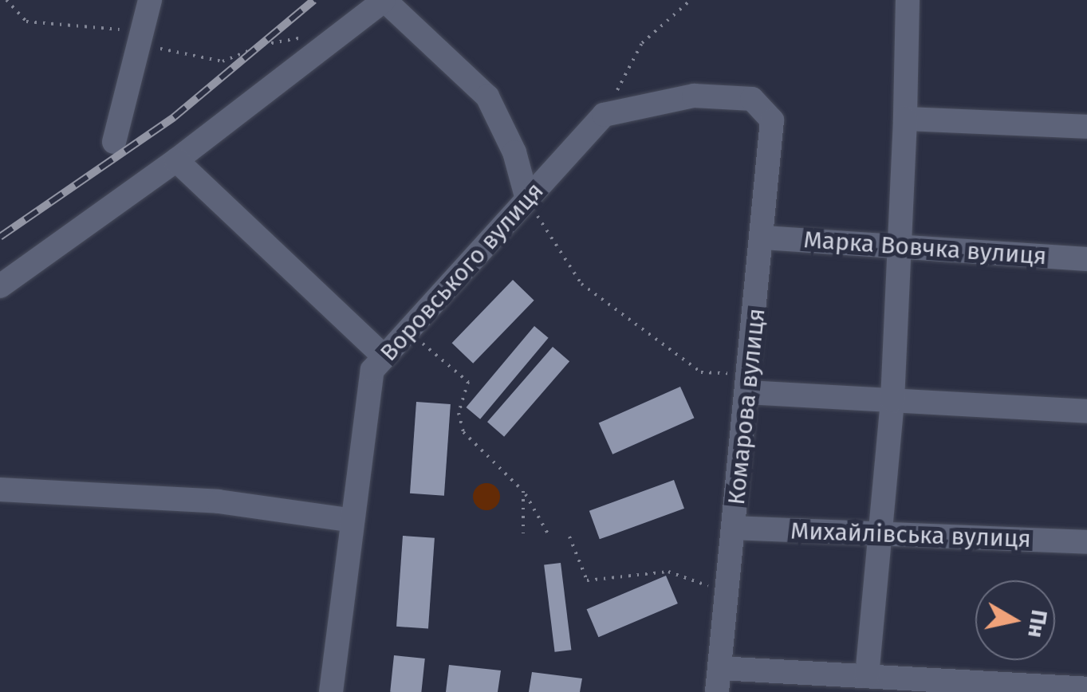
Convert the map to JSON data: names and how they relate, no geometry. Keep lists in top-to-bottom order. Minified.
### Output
{"streets":{"street":["Марка Вовчка вулиця","Воровського вулиця","Комарова вулиця","Михайлівська вулиця"]},"crossings":[["Марка Вовчка вулиця","Комарова вулиця"],["Воровського вулиця","Комарова вулиця"],["Комарова вулиця","Михайлівська вулиця"]],"north":"right"}
